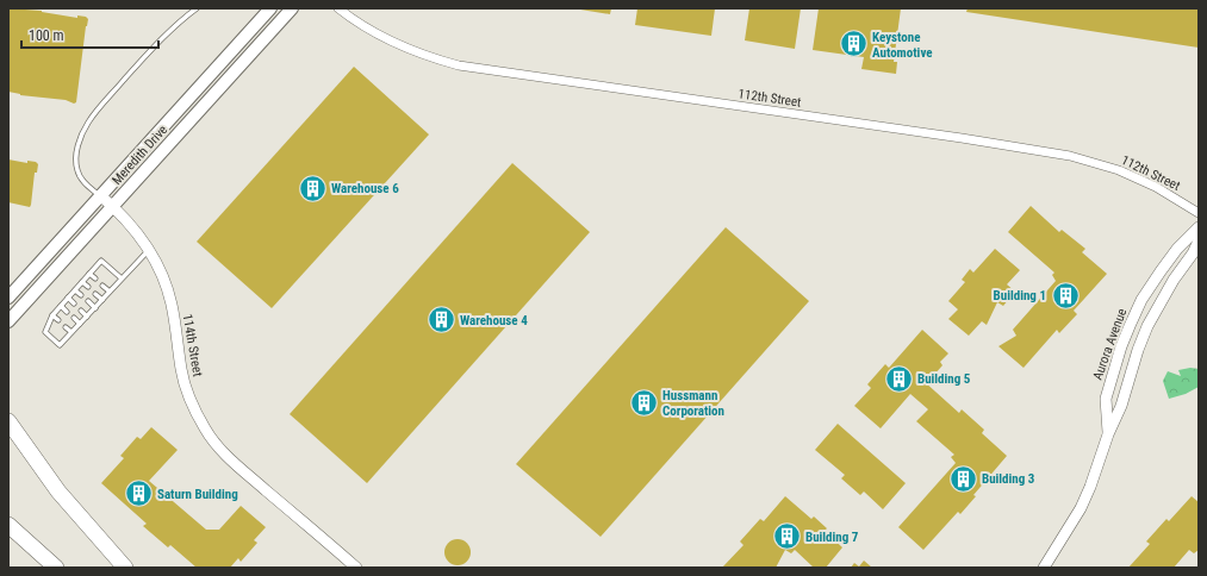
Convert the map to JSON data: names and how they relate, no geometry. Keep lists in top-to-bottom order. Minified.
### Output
{"streets":{"main road":["Meredith Drive"],"street":["112th Street","Aurora Avenue","114th Street"]},"crossings":[["Meredith Drive","114th Street"]],"places":{"building":["Keystone Automotive","Warehouse 6","Building 1","Warehouse 4","Building 5","Hussmann Corporation","Building 3","Saturn Building","Building 7"]},"scale_bar":"100 m"}
